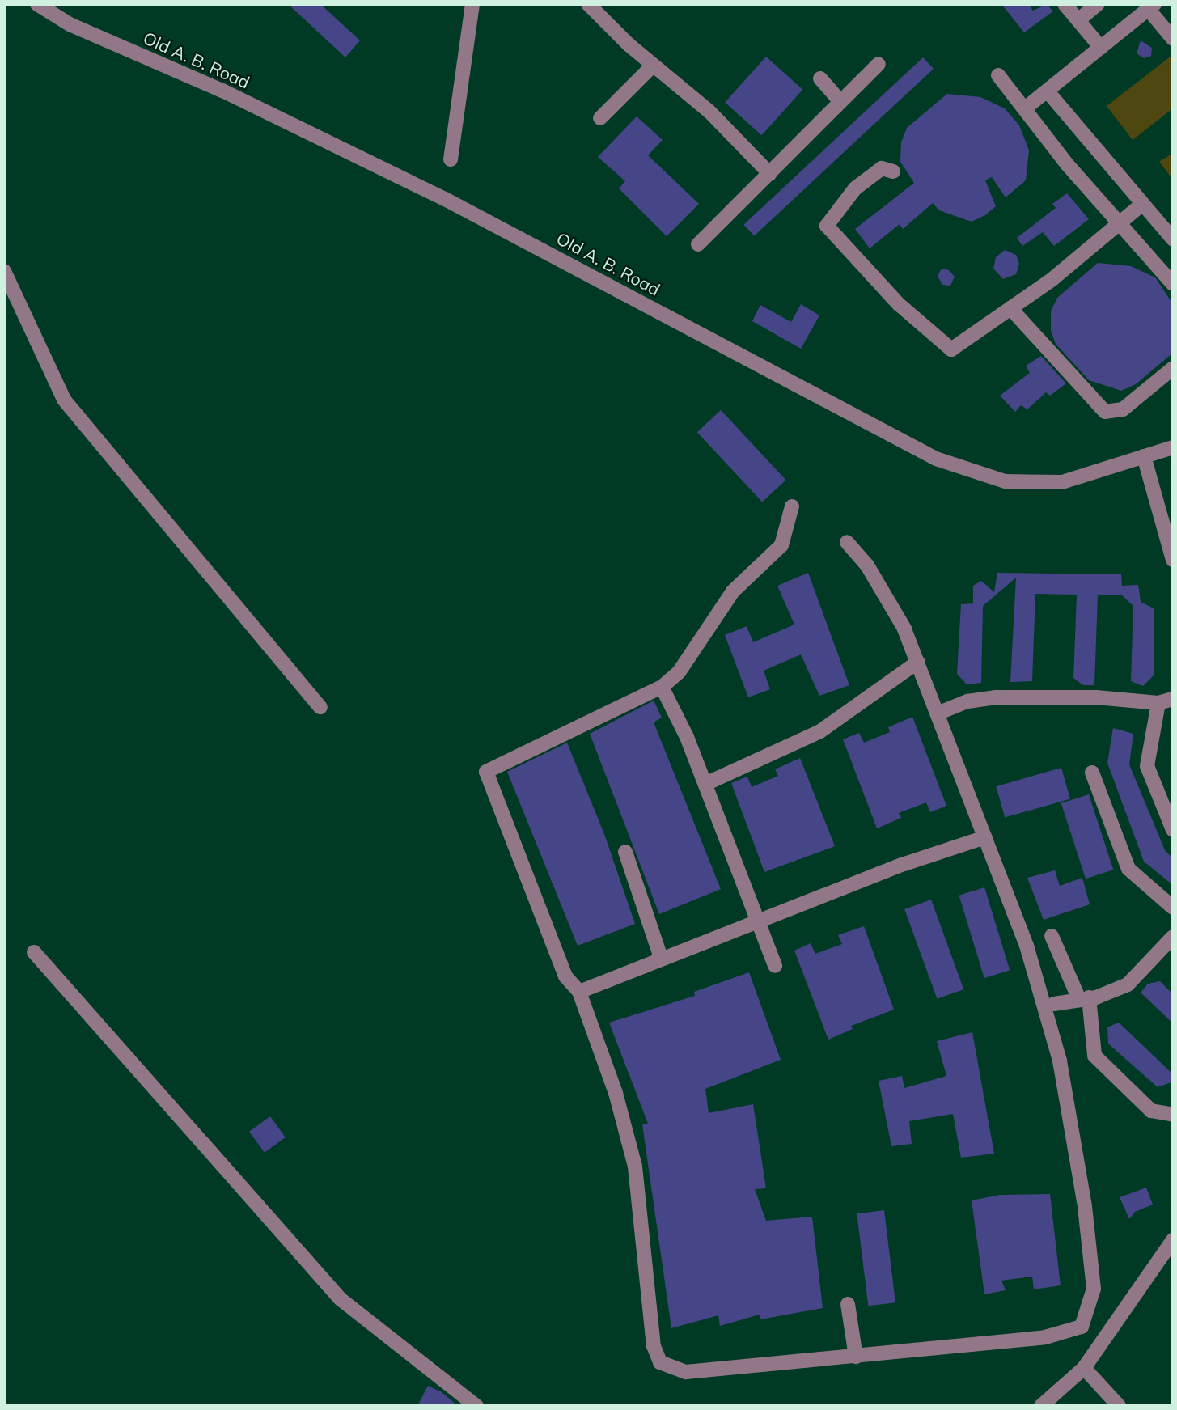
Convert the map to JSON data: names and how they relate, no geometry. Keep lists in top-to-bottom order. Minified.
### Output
{"streets":{"street":["Old A. B. Road"]}}
